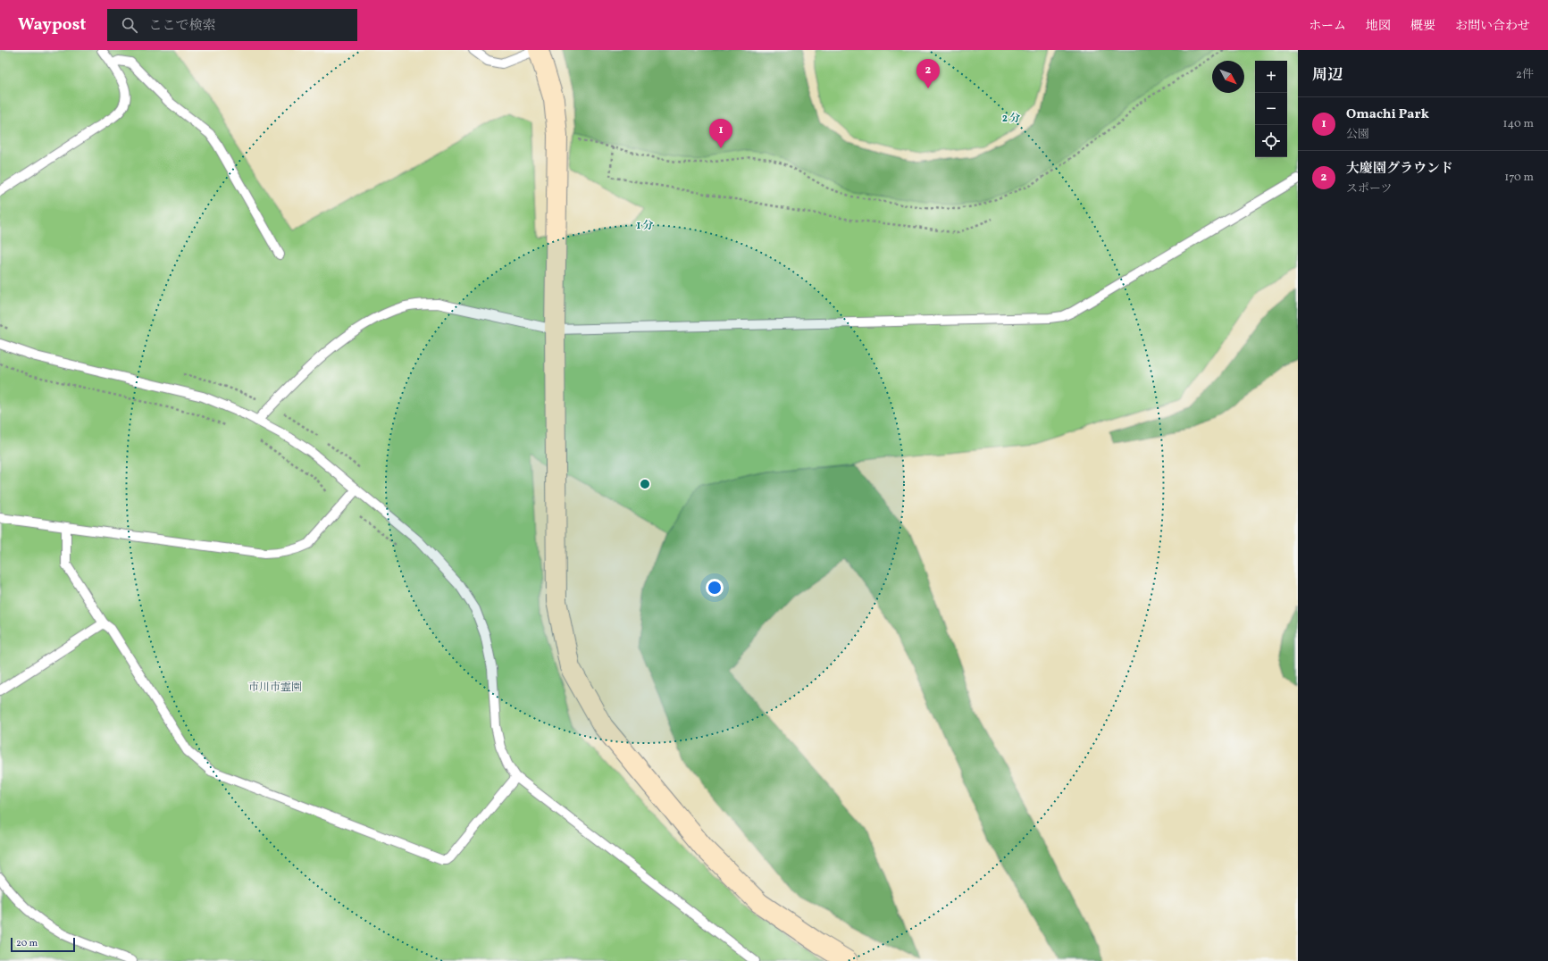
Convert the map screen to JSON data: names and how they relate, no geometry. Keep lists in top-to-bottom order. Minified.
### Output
{"parks":["市川市霊園"],"scale_bar":"20 m","north":"bottom right","page":{"header":"Waypost","search":"ここで検索","nav":["ホーム","地図","概要","お問い合わせ"],"heading":["周辺","2件"],"pins":["2","1"],"map_buttons":["+","−"],"list":[{"mark":"1","name":"Omachi Park","note":"公園","value":"140 m"},{"mark":"2","name":"大慶園グラウンド","note":"スポーツ","value":"170 m"}],"scale":"20 m"},"rings":["2 分","1 分"]}
